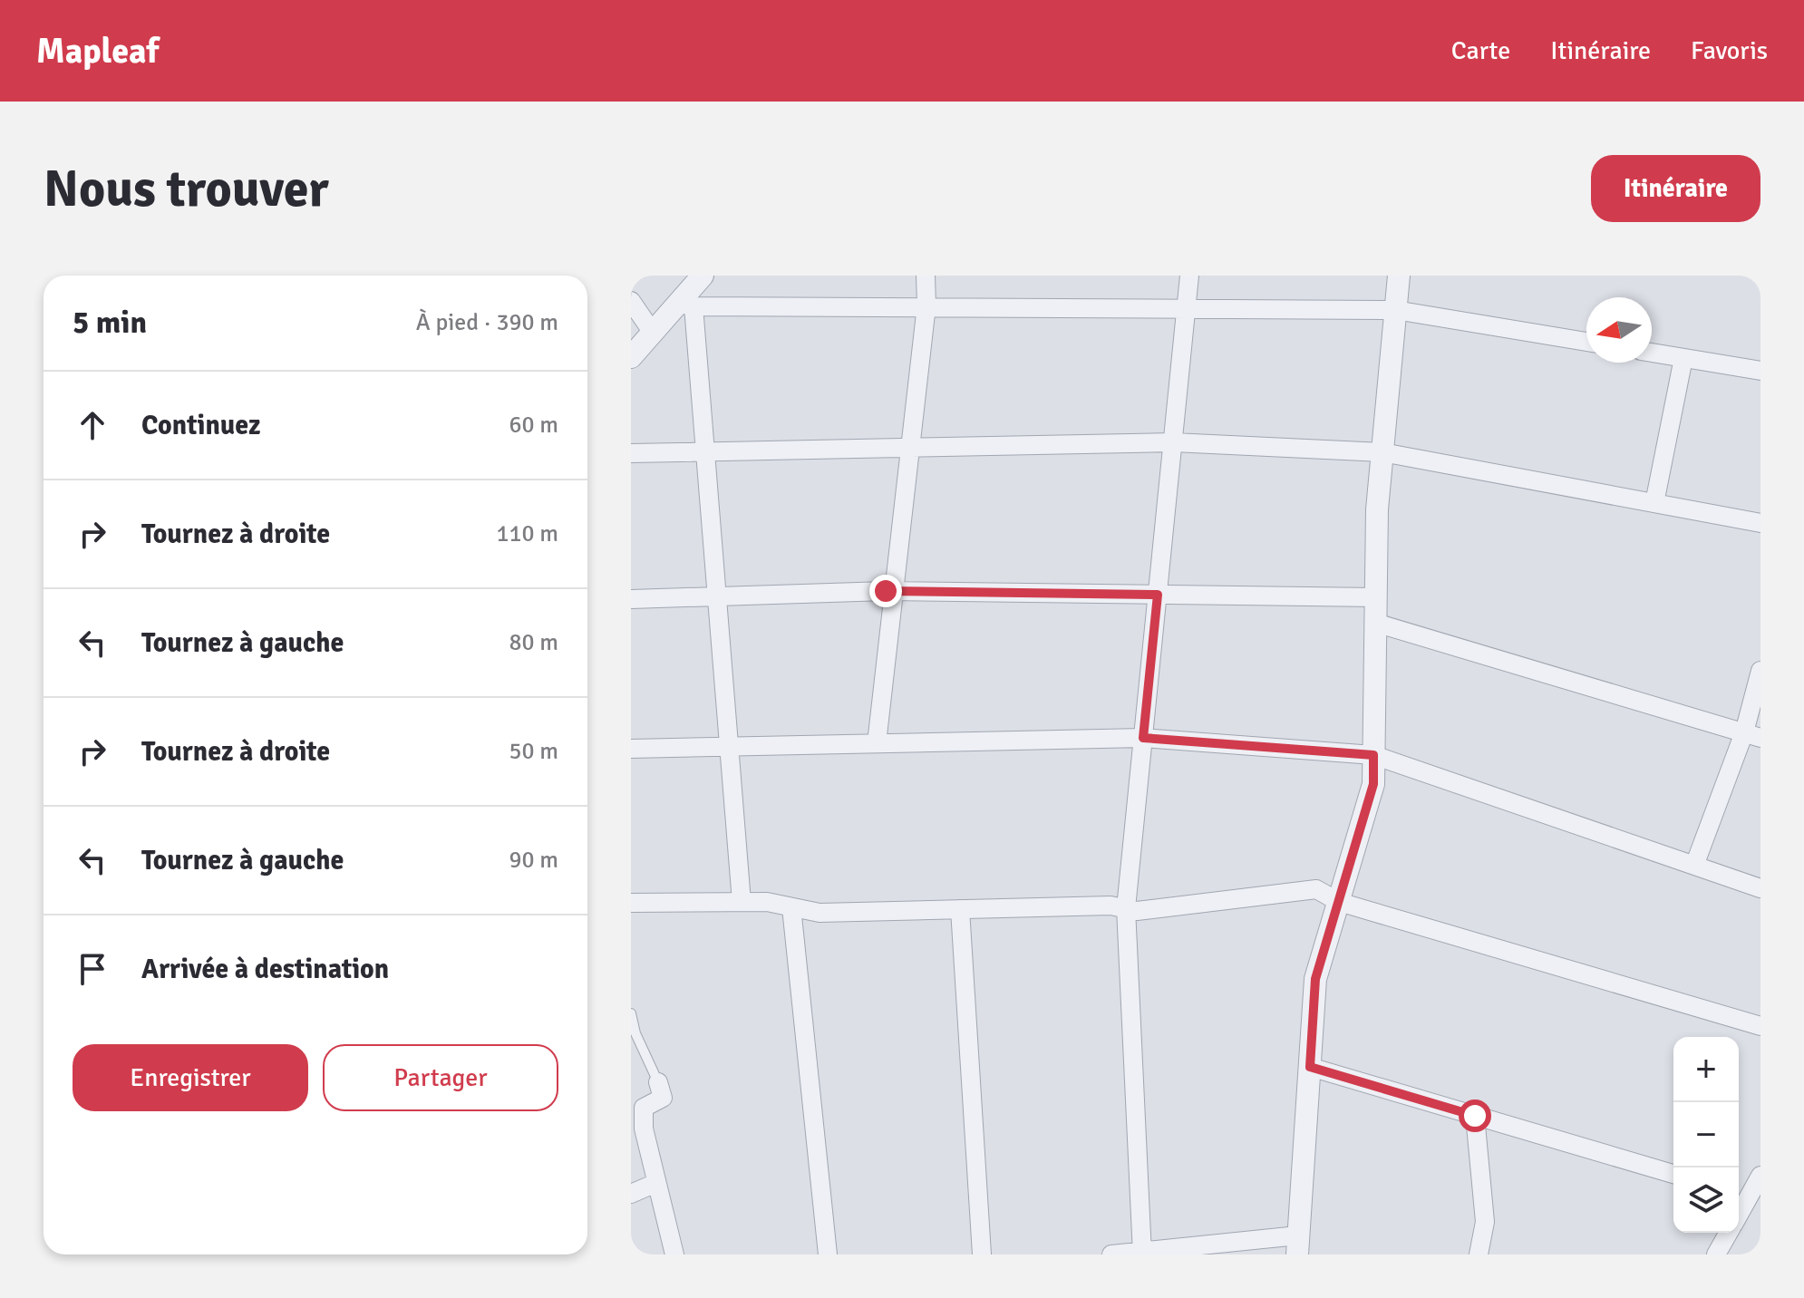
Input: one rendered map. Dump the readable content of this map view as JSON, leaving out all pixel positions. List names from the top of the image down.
{
  "north": "left",
  "page": {
    "header": "Mapleaf",
    "nav": ["Carte", "Itinéraire", "Favoris"],
    "buttons": [
      "Itinéraire",
      ["Enregistrer", "Partager"]
    ],
    "title": "Nous trouver",
    "heading": ["5 min", "À pied · 390 m"],
    "list": [
      ["Continuez", "60 m"],
      ["Tournez à droite", "110 m"],
      ["Tournez à gauche", "80 m"],
      ["Tournez à droite", "50 m"],
      ["Tournez à gauche", "90 m"],
      "Arrivée à destination"
    ],
    "map_buttons": ["+", "−"]
  }
}
